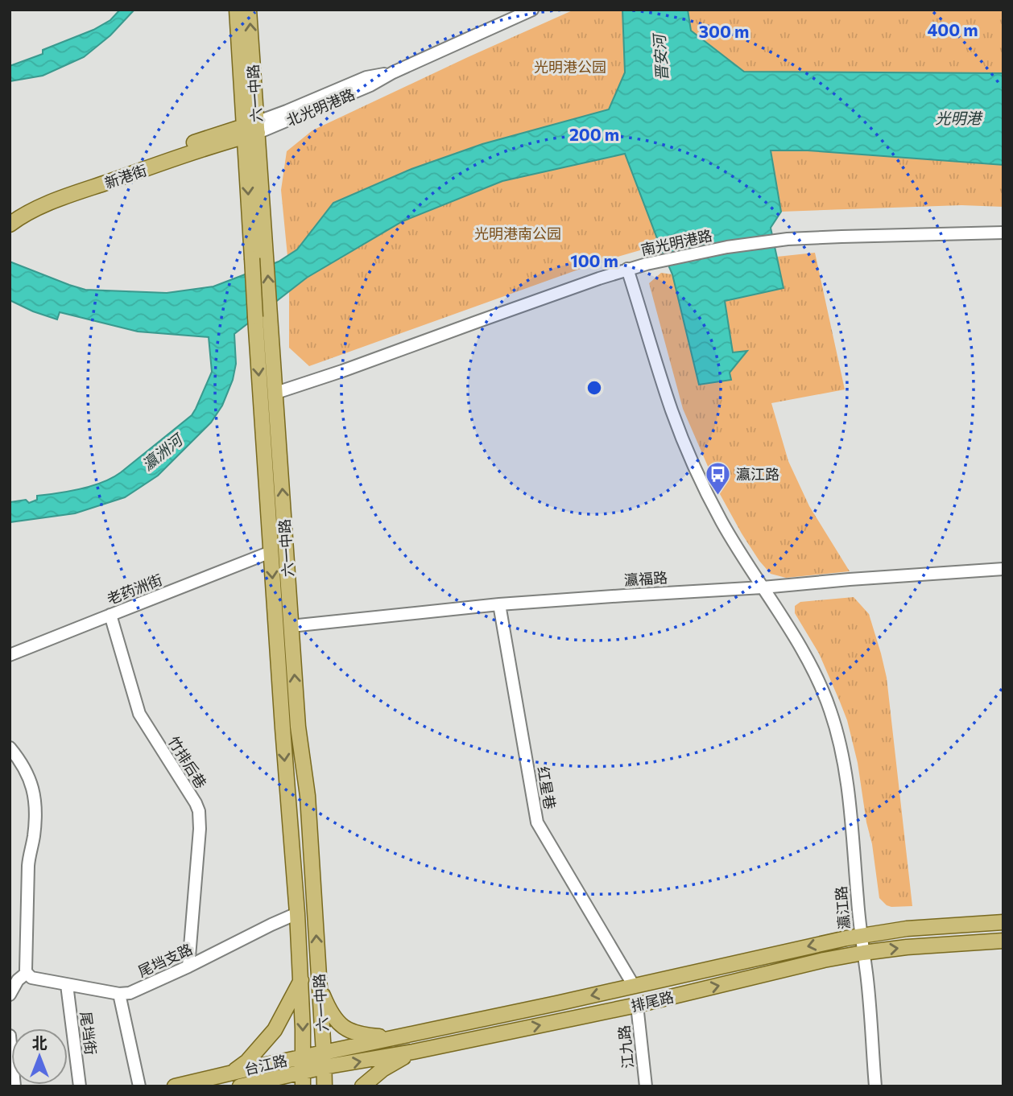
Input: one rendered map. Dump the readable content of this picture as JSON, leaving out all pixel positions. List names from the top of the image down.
{
  "streets": {
    "main road": [
      "六一中路",
      "新港街",
      "排尾路",
      "台江路"
    ],
    "street": [
      "北光明港路",
      "南光明港路",
      "瀛福路",
      "老药洲街",
      "竹排后巷",
      "红星巷",
      "瀛江路",
      "尾垱支路",
      "尾垱街",
      "江九路"
    ]
  },
  "crossings": [
    ["六一中路", "北光明港路"],
    ["六一中路", "新港街"],
    ["六一中路", "南光明港路"],
    ["六一中路", "瀛福路"],
    ["六一中路", "老药洲街"],
    ["六一中路", "尾垱支路"],
    ["六一中路", "排尾路"],
    ["六一中路", "台江路"],
    ["北光明港路", "新港街"],
    ["南光明港路", "瀛江路"],
    ["瀛福路", "红星巷"],
    ["瀛福路", "瀛江路"],
    ["老药洲街", "竹排后巷"],
    ["竹排后巷", "尾垱支路"],
    ["红星巷", "排尾路"],
    ["瀛江路", "排尾路"],
    ["尾垱支路", "尾垱街"],
    ["排尾路", "江九路"],
    ["排尾路", "台江路"]
  ],
  "water": ["晋安河", "光明港", "瀛洲河"],
  "parks": ["光明港公园", "光明港南公园"],
  "places": {
    "bus stop": ["瀛江路"]
  },
  "north": "top",
  "rings": [
    "400 m",
    "300 m",
    "200 m",
    "100 m"
  ]
}
